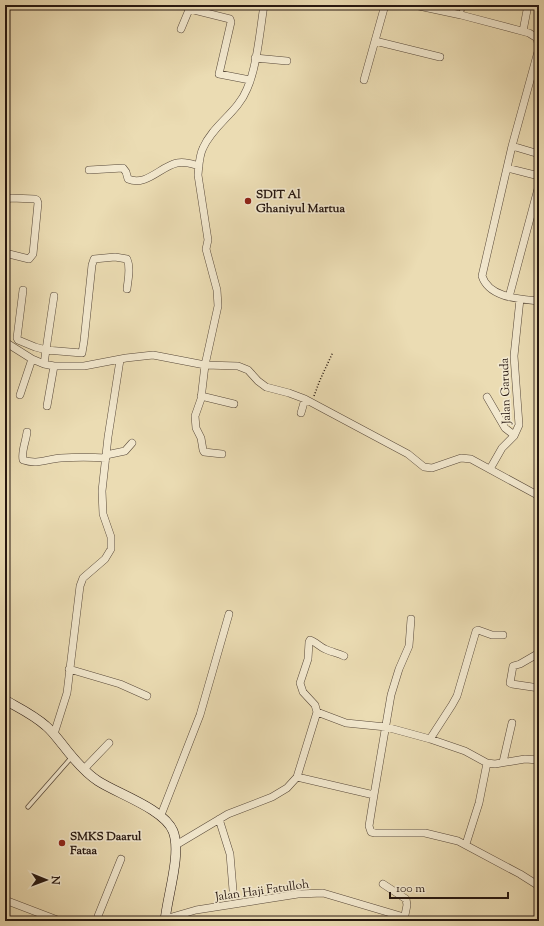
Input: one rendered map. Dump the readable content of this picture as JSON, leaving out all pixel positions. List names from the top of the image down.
{
  "streets": {
    "street": ["Jalan Garuda", "Jalan Haji Fatulloh"]
  },
  "places": ["SDIT Al Ghaniyul Martua", "SMKS Daarul Fataa"],
  "scale_bar": "100 m",
  "north": "right"
}
